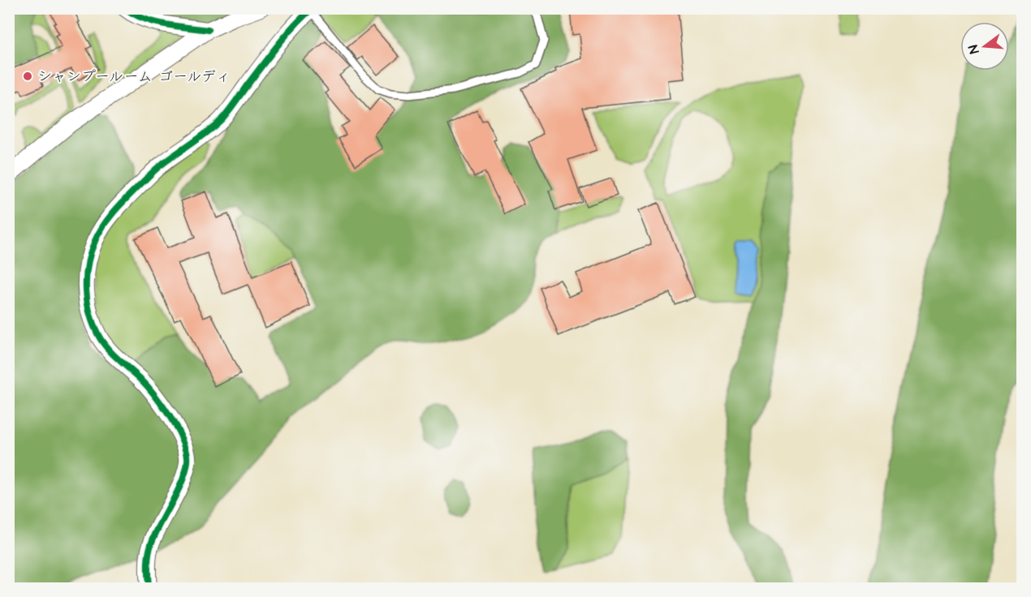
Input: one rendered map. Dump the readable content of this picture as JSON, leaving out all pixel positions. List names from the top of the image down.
{
  "places": ["シャンプールーム ゴールディ"],
  "north": "left"
}
